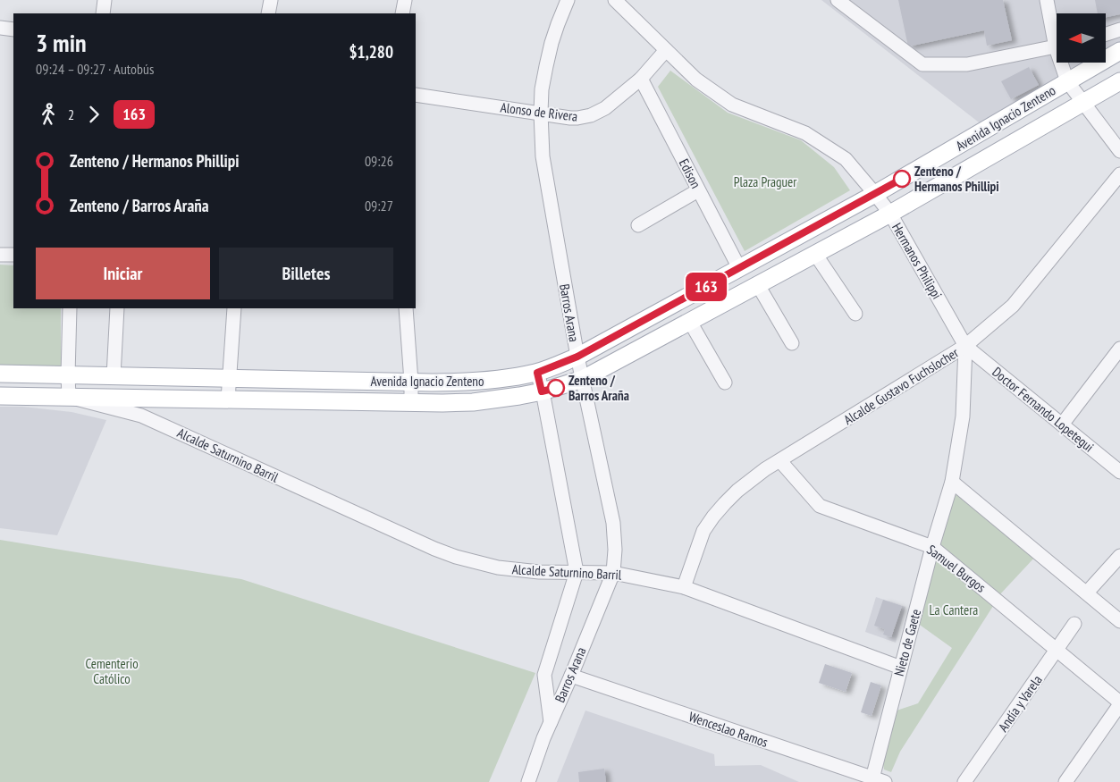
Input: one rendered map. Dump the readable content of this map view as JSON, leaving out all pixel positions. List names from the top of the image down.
{
  "streets": {
    "main road": ["Avenida Ignacio Zenteno"],
    "street": [
      "Alonso de Rivera",
      "Edison",
      "Hermanos Philippi",
      "Barros Arana",
      "Alcalde Gustavo Fuchslocher",
      "Doctor Fernando Lopetegui",
      "Alcalde Saturnino Barril",
      "Samuel Burgos",
      "Nieto de Gaete",
      "Andía y Varela",
      "Wenceslao Ramos"
    ]
  },
  "crossings": [
    ["Alonso de Rivera", "Edison"],
    ["Alonso de Rivera", "Hermanos Philippi"],
    ["Alonso de Rivera", "Barros Arana"],
    ["Avenida Ignacio Zenteno", "Edison"],
    ["Avenida Ignacio Zenteno", "Hermanos Philippi"],
    ["Avenida Ignacio Zenteno", "Barros Arana"],
    ["Avenida Ignacio Zenteno", "Alcalde Saturnino Barril"],
    ["Hermanos Philippi", "Alcalde Gustavo Fuchslocher"],
    ["Hermanos Philippi", "Doctor Fernando Lopetegui"],
    ["Barros Arana", "Alcalde Saturnino Barril"],
    ["Barros Arana", "Wenceslao Ramos"],
    ["Alcalde Gustavo Fuchslocher", "Doctor Fernando Lopetegui"],
    ["Alcalde Gustavo Fuchslocher", "Alcalde Saturnino Barril"],
    ["Alcalde Gustavo Fuchslocher", "Samuel Burgos"],
    ["Alcalde Saturnino Barril", "Nieto de Gaete"],
    ["Samuel Burgos", "Nieto de Gaete"],
    ["Samuel Burgos", "Andía y Varela"],
    ["Nieto de Gaete", "Wenceslao Ramos"]
  ],
  "parks": ["Plaza Praguer", "La Cantera", "Cementerio Católico"],
  "places": ["Zenteno / Hermanos Phillipi", "Zenteno / Barros Araña"],
  "lines": ["bus line 163"],
  "north": "left",
  "page": {
    "on_map": "163",
    "heading": ["3 min", "09:24 – 09:27 · Autobús", "$1,280"],
    "legs": ["2", "163"],
    "list": [
      {
        "name": "Zenteno / Hermanos Phillipi",
        "value": "09:26"
      },
      {
        "name": "Zenteno / Barros Araña",
        "value": "09:27"
      }
    ],
    "buttons": ["Iniciar", "Billetes"]
  }
}
